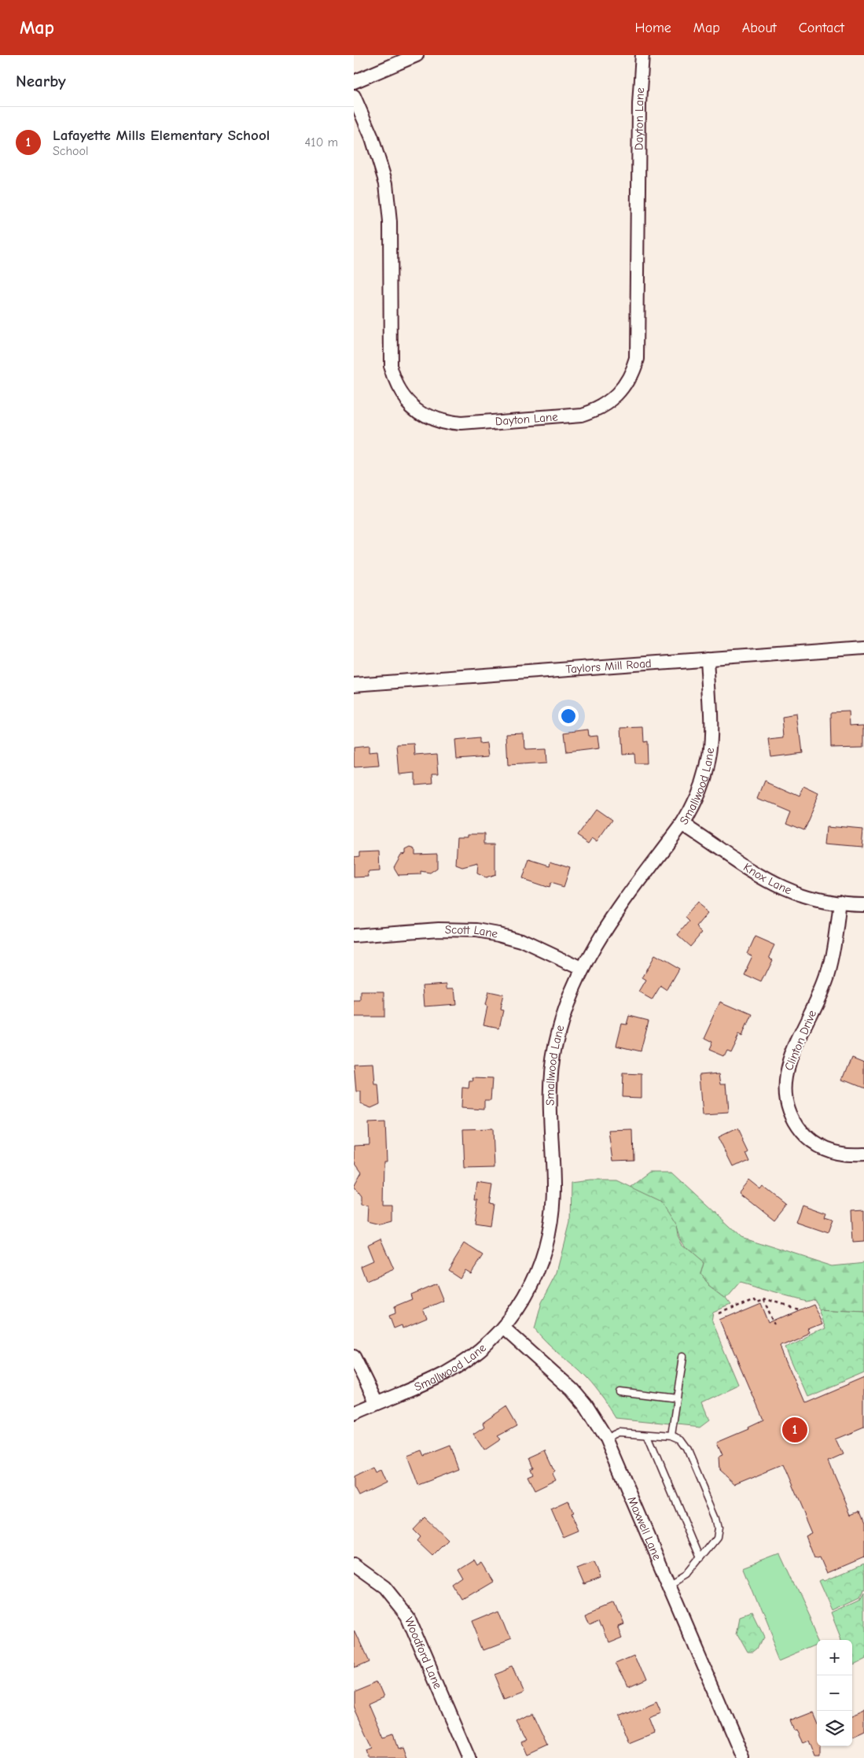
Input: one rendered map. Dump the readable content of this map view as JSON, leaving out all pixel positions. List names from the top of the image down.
{
  "streets": {
    "street": [
      "Dayton Lane",
      "Taylors Mill Road",
      "Smallwood Lane",
      "Knox Lane",
      "Scott Lane",
      "Clinton Drive",
      "Maxwell Lane",
      "Woodford Lane"
    ]
  },
  "crossings": [
    ["Taylors Mill Road", "Smallwood Lane"],
    ["Smallwood Lane", "Knox Lane"],
    ["Smallwood Lane", "Scott Lane"],
    ["Smallwood Lane", "Maxwell Lane"],
    ["Knox Lane", "Clinton Drive"]
  ],
  "page": {
    "header": "Map",
    "nav": [
      "Home",
      "Map",
      "About",
      "Contact"
    ],
    "heading": "Nearby",
    "list": [
      {
        "mark": "1",
        "name": "Lafayette Mills Elementary School",
        "note": "School",
        "value": "410 m"
      }
    ],
    "pins": "1",
    "map_buttons": ["+", "−"]
  }
}
